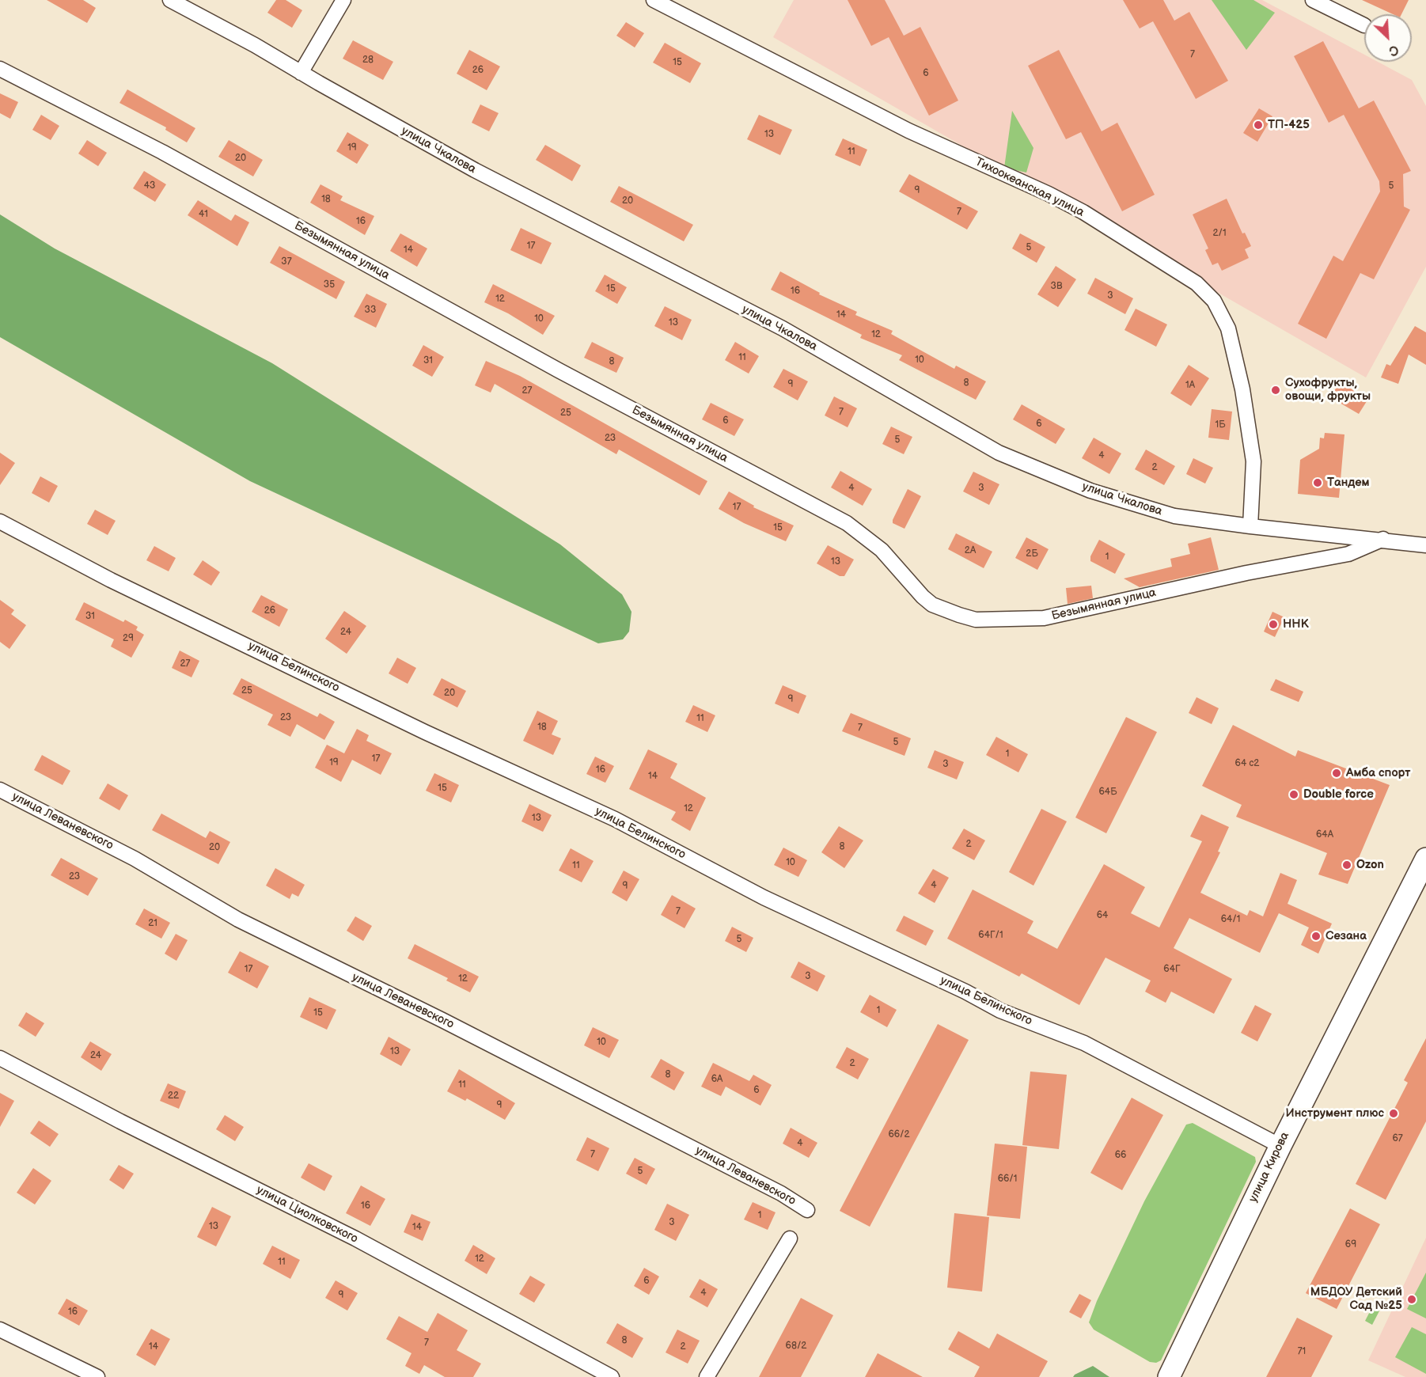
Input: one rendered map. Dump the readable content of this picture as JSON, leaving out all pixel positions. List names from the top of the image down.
{
  "streets": {
    "main road": ["улица Кирова"],
    "street": [
      "улица Чкалова",
      "Тихоокеанская улица",
      "Безымянная улица",
      "улица Белинского",
      "улица Леваневского",
      "улица Циолковского"
    ]
  },
  "crossings": [
    ["улица Чкалова", "Тихоокеанская улица"],
    ["улица Чкалова", "Безымянная улица"],
    ["улица Белинского", "улица Кирова"]
  ],
  "places": [
    "ТП-425",
    "Сухофрукты, овощи, фрукты",
    "Тандем",
    "ННК",
    "Амба спорт",
    "Double force",
    "Ozon",
    "Сезана",
    "Инструмент плюс",
    "МБДОУ Детский Сад №25"
  ],
  "house_numbers": [
    "7",
    "28",
    "15",
    "26",
    "6",
    "13",
    "19",
    "11",
    "20",
    "43",
    "5",
    "9",
    "18",
    "20",
    "7",
    "41",
    "16",
    "2/1",
    "17",
    "5",
    "14",
    "37",
    "35",
    "3В",
    "15",
    "16",
    "3",
    "12",
    "33",
    "14",
    "10",
    "13",
    "12",
    "11",
    "10",
    "31",
    "8",
    "8",
    "9",
    "1А",
    "27",
    "7",
    "25",
    "6",
    "6",
    "1Б",
    "23",
    "5",
    "4",
    "2",
    "4",
    "3",
    "17",
    "15",
    "2А",
    "2Б",
    "1",
    "13",
    "26",
    "31",
    "24",
    "29",
    "27",
    "25",
    "20",
    "9",
    "23",
    "11",
    "18",
    "7",
    "5",
    "1",
    "17",
    "19",
    "64 с2",
    "3",
    "16",
    "14",
    "15",
    "64Б",
    "12",
    "13",
    "64А",
    "2",
    "8",
    "20",
    "10",
    "11",
    "23",
    "4",
    "9",
    "7",
    "64",
    "64/1",
    "21",
    "64Г/1",
    "5",
    "17",
    "64Г",
    "3",
    "12",
    "1",
    "15",
    "10",
    "13",
    "24",
    "2",
    "8",
    "6А",
    "11",
    "6",
    "22",
    "9",
    "66/2",
    "67",
    "4",
    "7",
    "66",
    "5",
    "66/1",
    "16",
    "1",
    "3",
    "13",
    "14",
    "69",
    "12",
    "11",
    "6",
    "4",
    "9",
    "16",
    "8",
    "7",
    "68/2",
    "14",
    "2",
    "71"
  ],
  "north": "bottom right"
}
